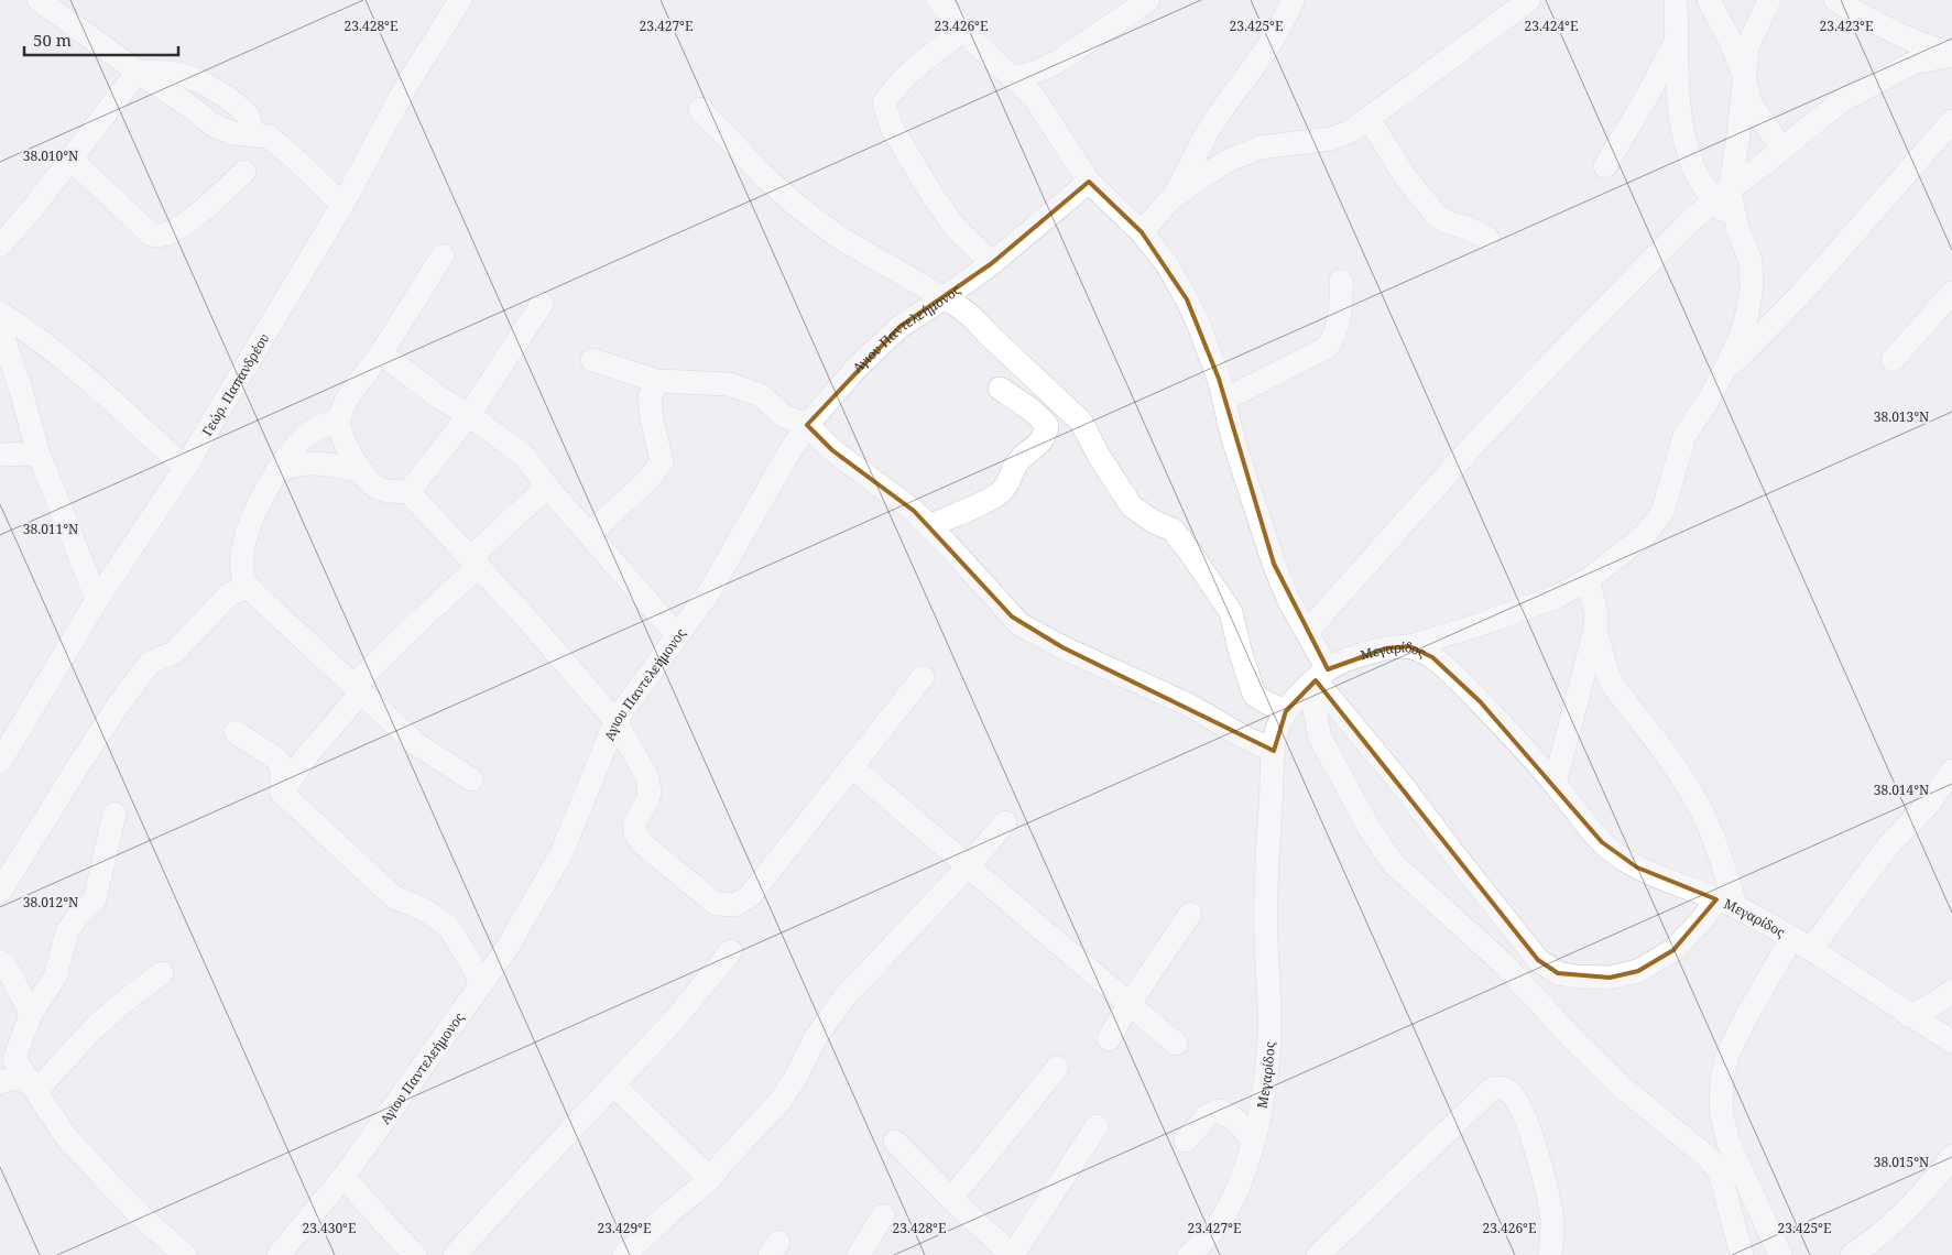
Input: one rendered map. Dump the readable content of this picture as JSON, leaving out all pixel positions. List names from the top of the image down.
{
  "streets": {
    "street": ["Αγιου Παντελεήμονος", "Γεώρ. Παπανδρέου", "Μεγαρίδος"]
  },
  "scale_bar": "50 m",
  "coordinates": [
    "23.428°E",
    "23.427°E",
    "23.426°E",
    "23.425°E",
    "23.424°E",
    "23.423°E",
    "38.010°N",
    "38.013°N",
    "38.011°N",
    "38.014°N",
    "38.012°N",
    "38.015°N",
    "23.430°E",
    "23.429°E"
  ]
}
